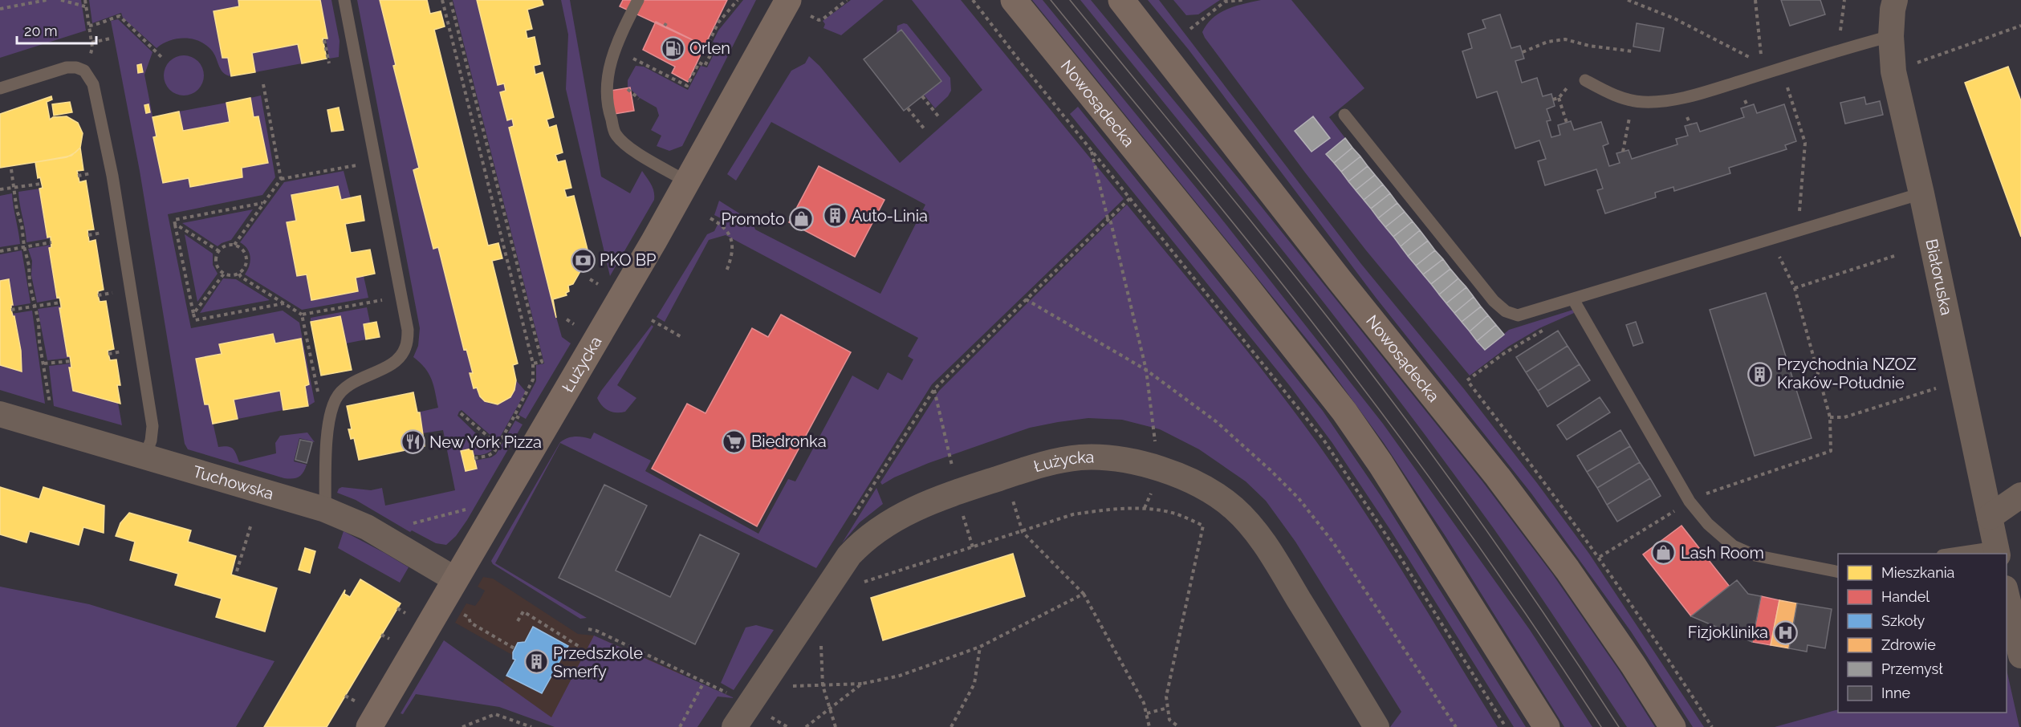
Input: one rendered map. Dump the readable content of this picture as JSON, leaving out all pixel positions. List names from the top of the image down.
{
  "streets": {
    "main road": ["Nowosądecka", "Łużycka"],
    "street": ["Białoruska", "Tuchowska"]
  },
  "crossings": [
    ["Łużycka", "Tuchowska"]
  ],
  "places": {
    "fuel station": ["Orlen"],
    "building": ["Auto-Linia", "Przychodnia NZOZ Kraków-Południe", "Przedszkole Smerfy"],
    "shop": ["Promoto", "Lash Room"],
    "bank": ["PKO BP"],
    "supermarket": ["Biedronka"],
    "restaurant": ["New York Pizza"],
    "hospital": ["Fizjoklinika"]
  },
  "legend": [
    "Mieszkania",
    "Handel",
    "Szkoły",
    "Zdrowie",
    "Przemysł",
    "Inne"
  ],
  "scale_bar": "20 m"
}
